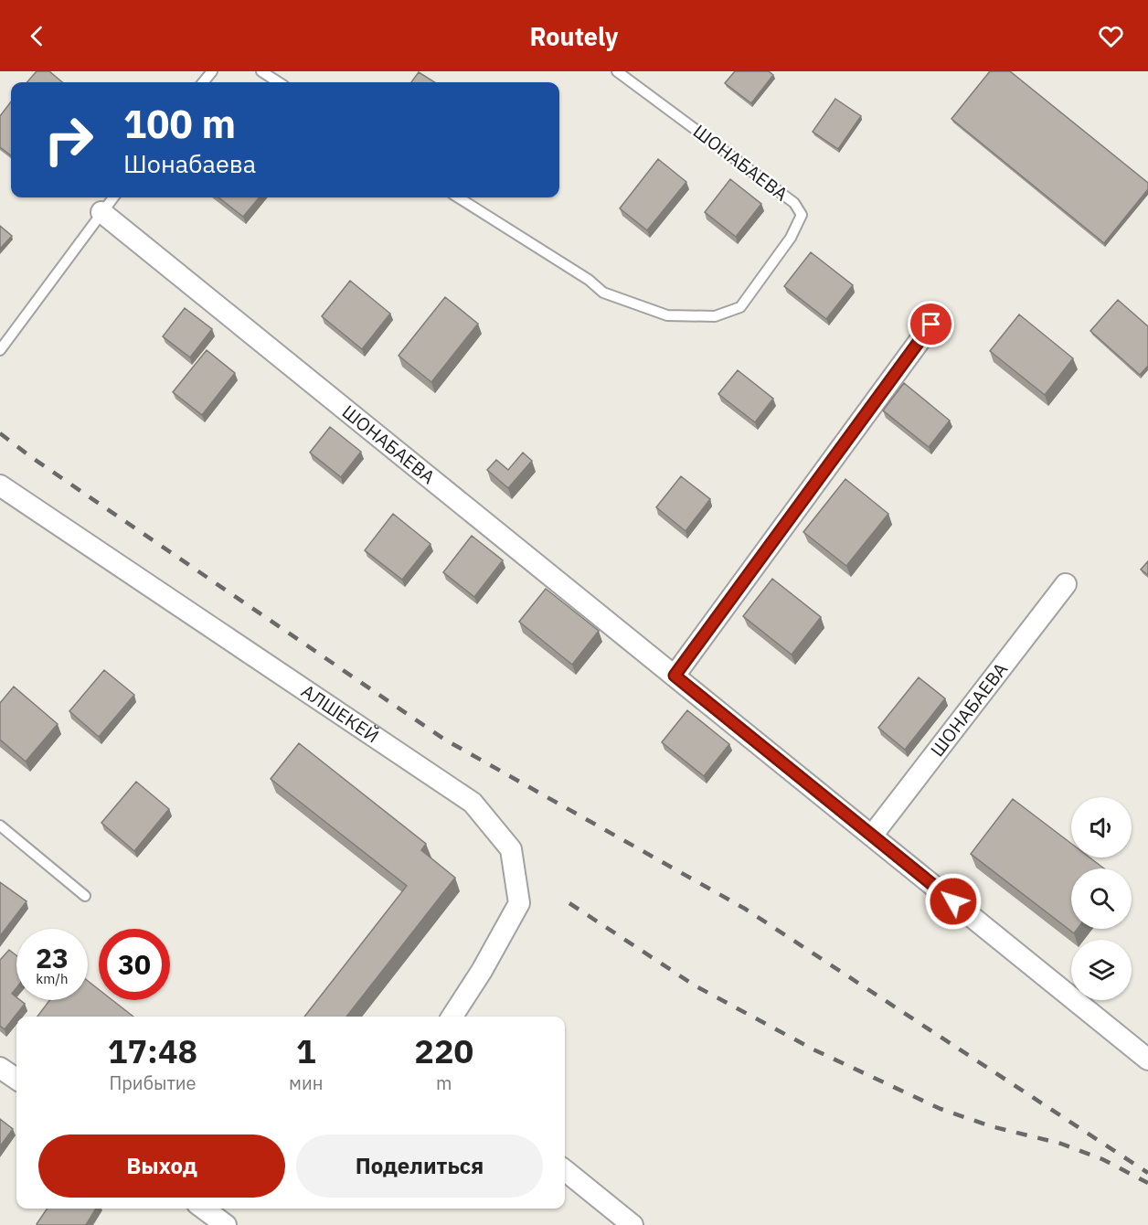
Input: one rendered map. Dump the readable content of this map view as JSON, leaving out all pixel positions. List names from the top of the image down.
{
  "streets": {
    "street": ["ШОНАБАЕВА", "АЛШЕКЕЙ"]
  },
  "page": {
    "header": "Routely",
    "turn": ["100 m", "Шонабаева"],
    "speed": "23 km/h",
    "limit": "30",
    "eta": [
      "17:48",
      "Прибытие",
      "1",
      "мин",
      "220",
      "m"
    ],
    "buttons": ["Выход", "Поделиться"]
  }
}
